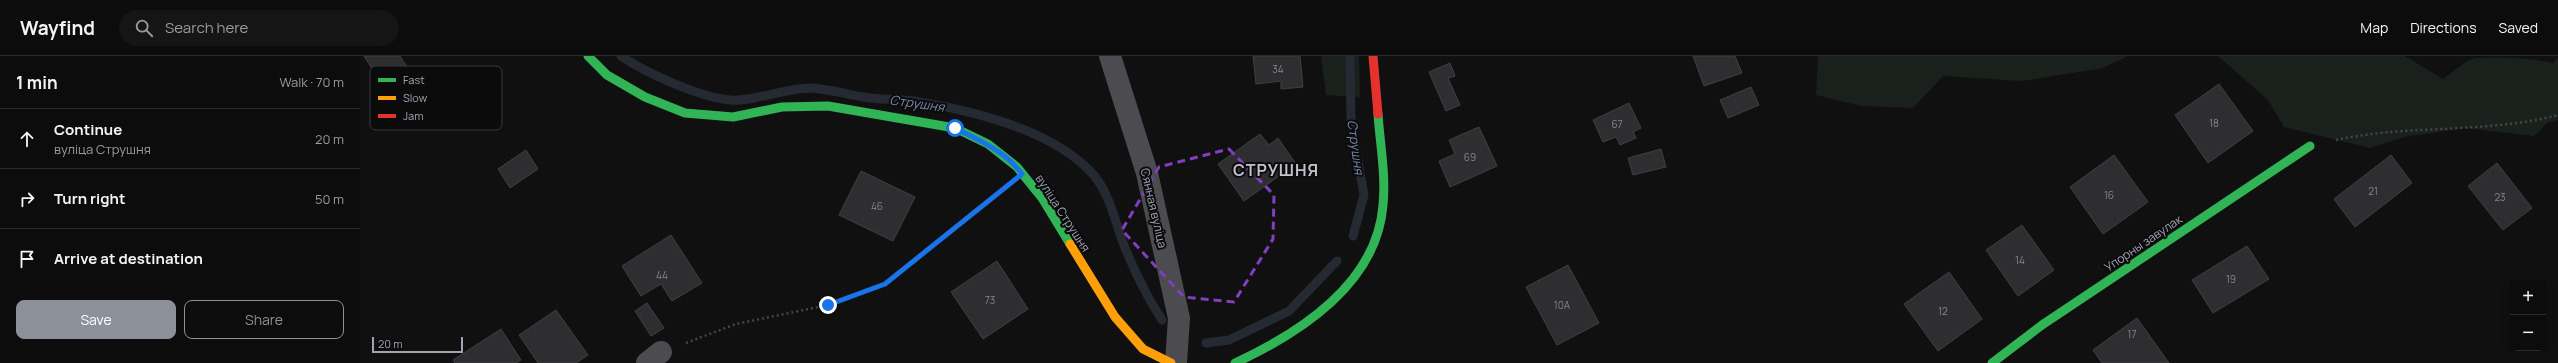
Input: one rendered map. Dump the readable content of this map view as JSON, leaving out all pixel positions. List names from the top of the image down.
{
  "streets": {
    "street": ["Сянная вуліца", "вуліца Струшня", "Упорны завулак"]
  },
  "districts": ["СТРУШНЯ"],
  "water": ["Струшня"],
  "house_numbers": [
    "34",
    "18",
    "67",
    "69",
    "21",
    "16",
    "23",
    "46",
    "14",
    "44",
    "19",
    "73",
    "10А",
    "12",
    "17"
  ],
  "legend": ["Fast", "Slow", "Jam"],
  "scale_bar": "20 m",
  "page": {
    "header": "Wayfind",
    "search": "Search here",
    "nav": ["Map", "Directions", "Saved"],
    "heading": ["1 min", "Walk · 70 m"],
    "list": [
      ["Continue", "вуліца Струшня", "20 m"],
      ["Turn right", "50 m"],
      "Arrive at destination"
    ],
    "map_buttons": ["+", "−"],
    "buttons": ["Save", "Share"],
    "scale": "20 m"
  }
}
